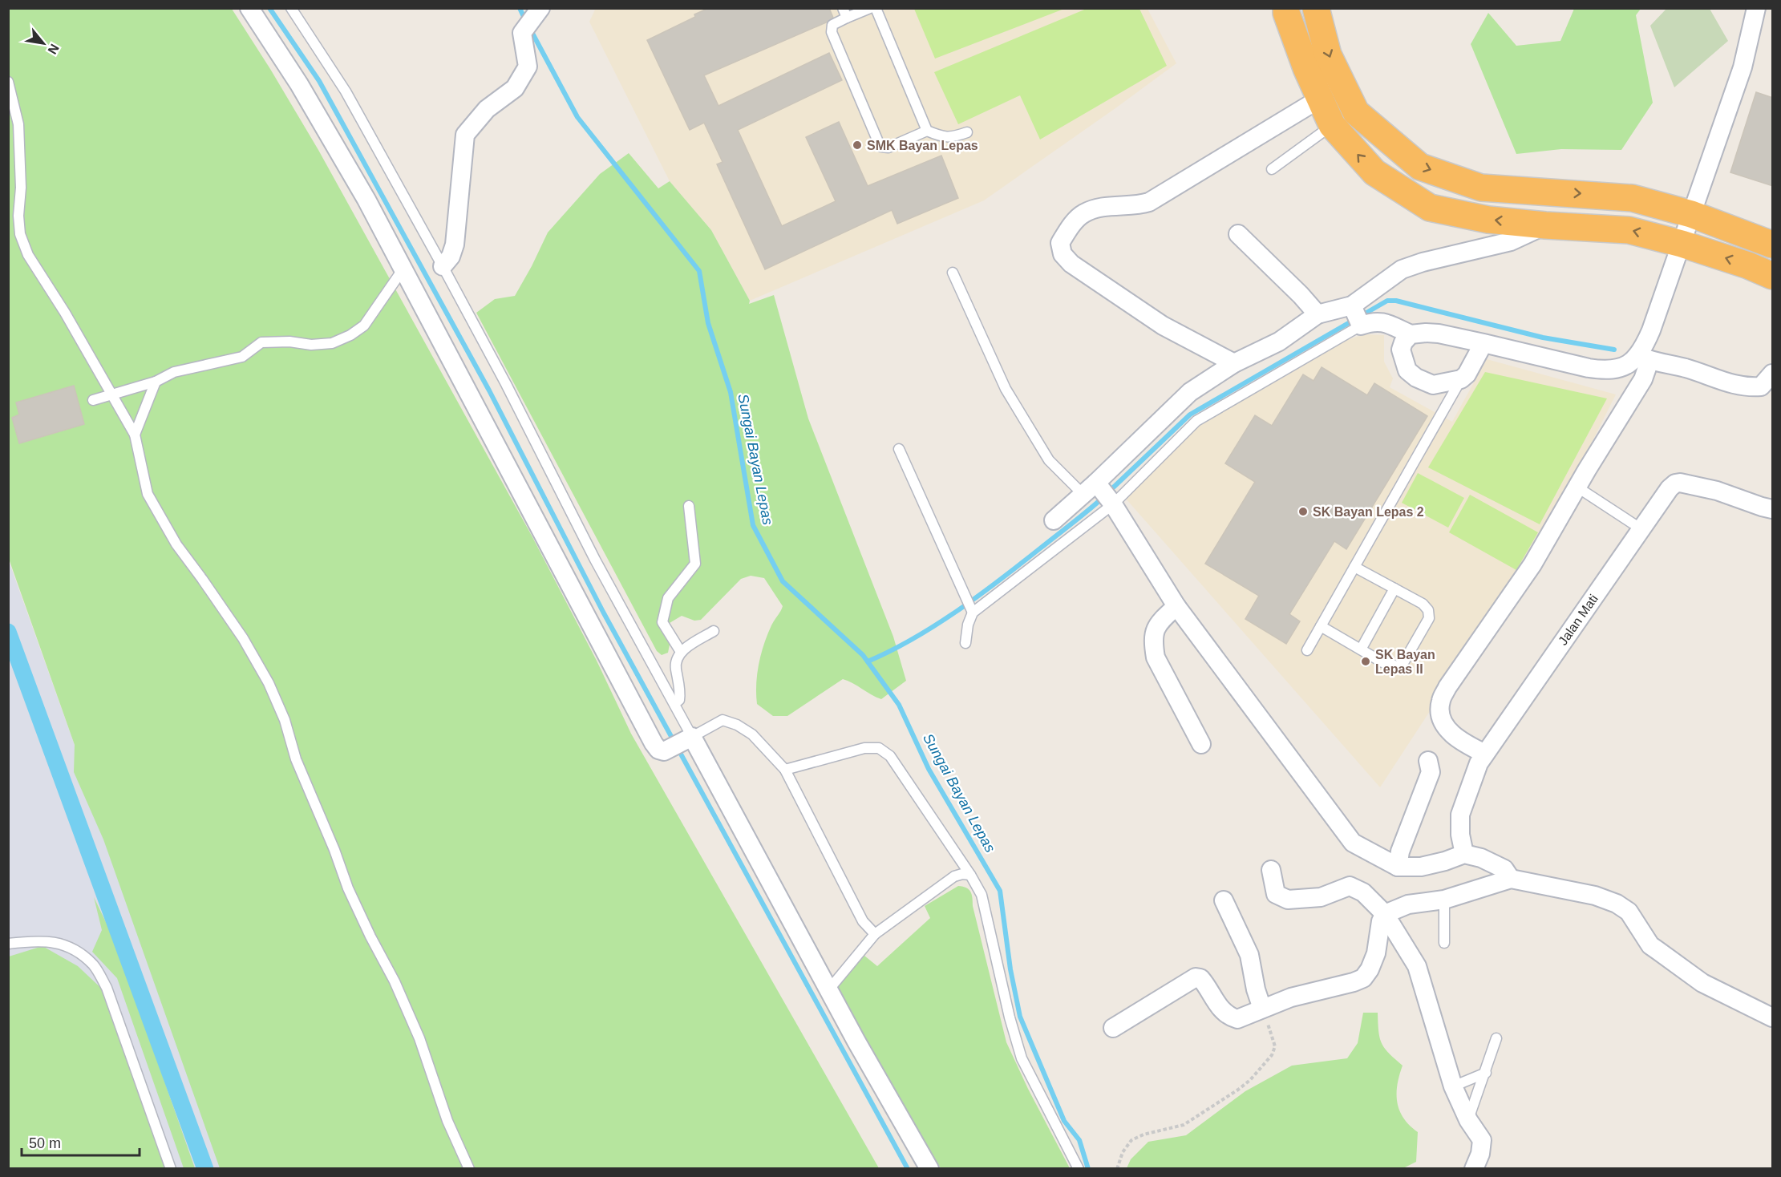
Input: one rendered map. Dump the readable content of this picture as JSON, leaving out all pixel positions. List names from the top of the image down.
{
  "streets": {
    "street": ["Jalan Mati"]
  },
  "water": ["Sungai Bayan Lepas"],
  "places": ["SMK Bayan Lepas", "SK Bayan Lepas 2", "SK Bayan Lepas II"],
  "scale_bar": "50 m",
  "north": "bottom right"
}
